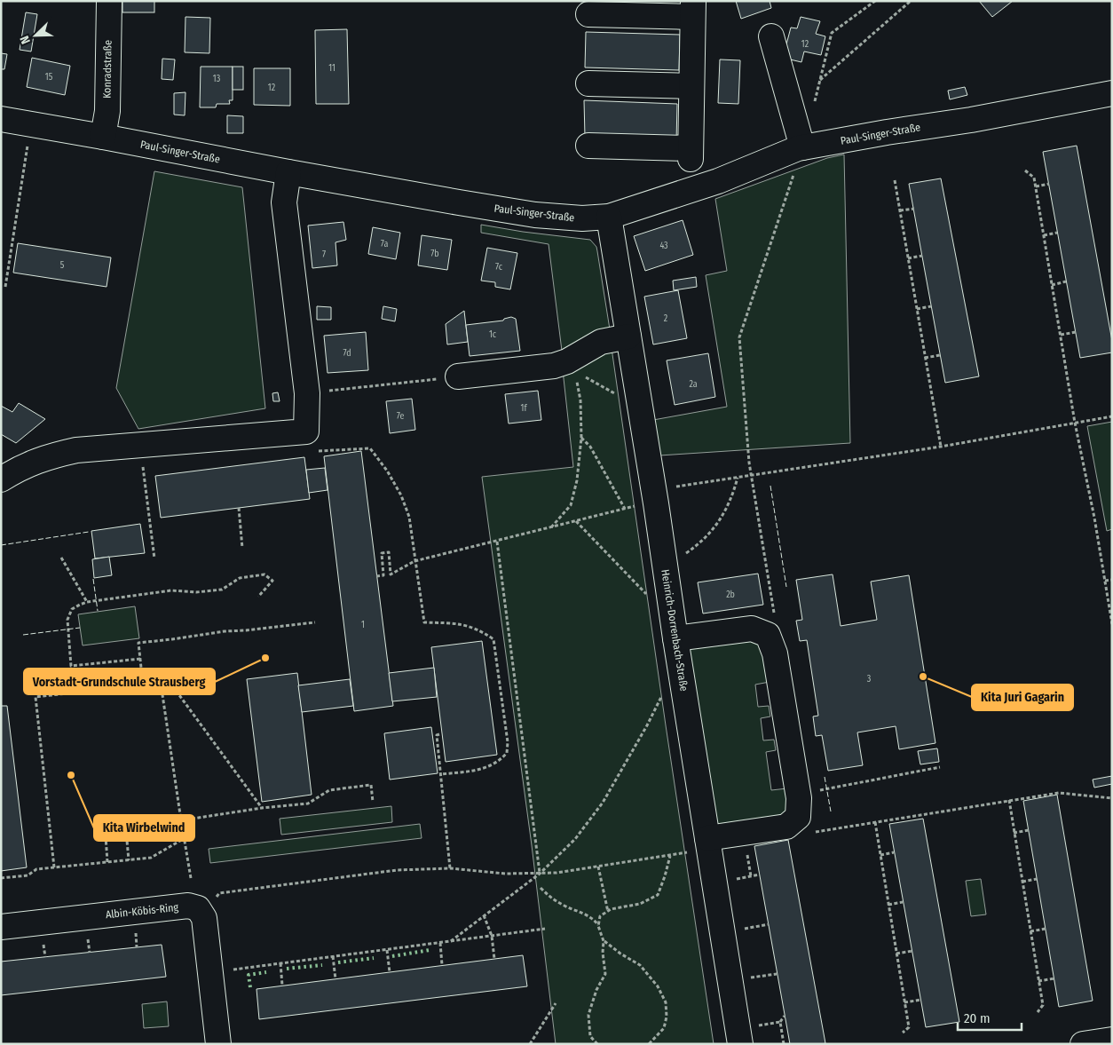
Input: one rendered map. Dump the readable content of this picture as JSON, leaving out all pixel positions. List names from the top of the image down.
{
  "streets": {
    "street": [
      "Konradstraße",
      "Paul-Singer-Straße",
      "Heinrich-Dorrenbach-Straße",
      "Albin-Köbis-Ring"
    ]
  },
  "crossings": [
    ["Konradstraße", "Paul-Singer-Straße"],
    ["Paul-Singer-Straße", "Heinrich-Dorrenbach-Straße"]
  ],
  "places": ["Vorstadt-Grundschule Strausberg", "Kita Juri Gagarin", "Kita Wirbelwind"],
  "house_numbers": [
    "12",
    "11",
    "15",
    "13",
    "12",
    "7a",
    "43",
    "7b",
    "7",
    "5",
    "7c",
    "2",
    "1c",
    "7d",
    "2a",
    "1f",
    "7e",
    "2b",
    "1",
    "3"
  ],
  "scale_bar": "20 m",
  "north": "bottom left"
}
